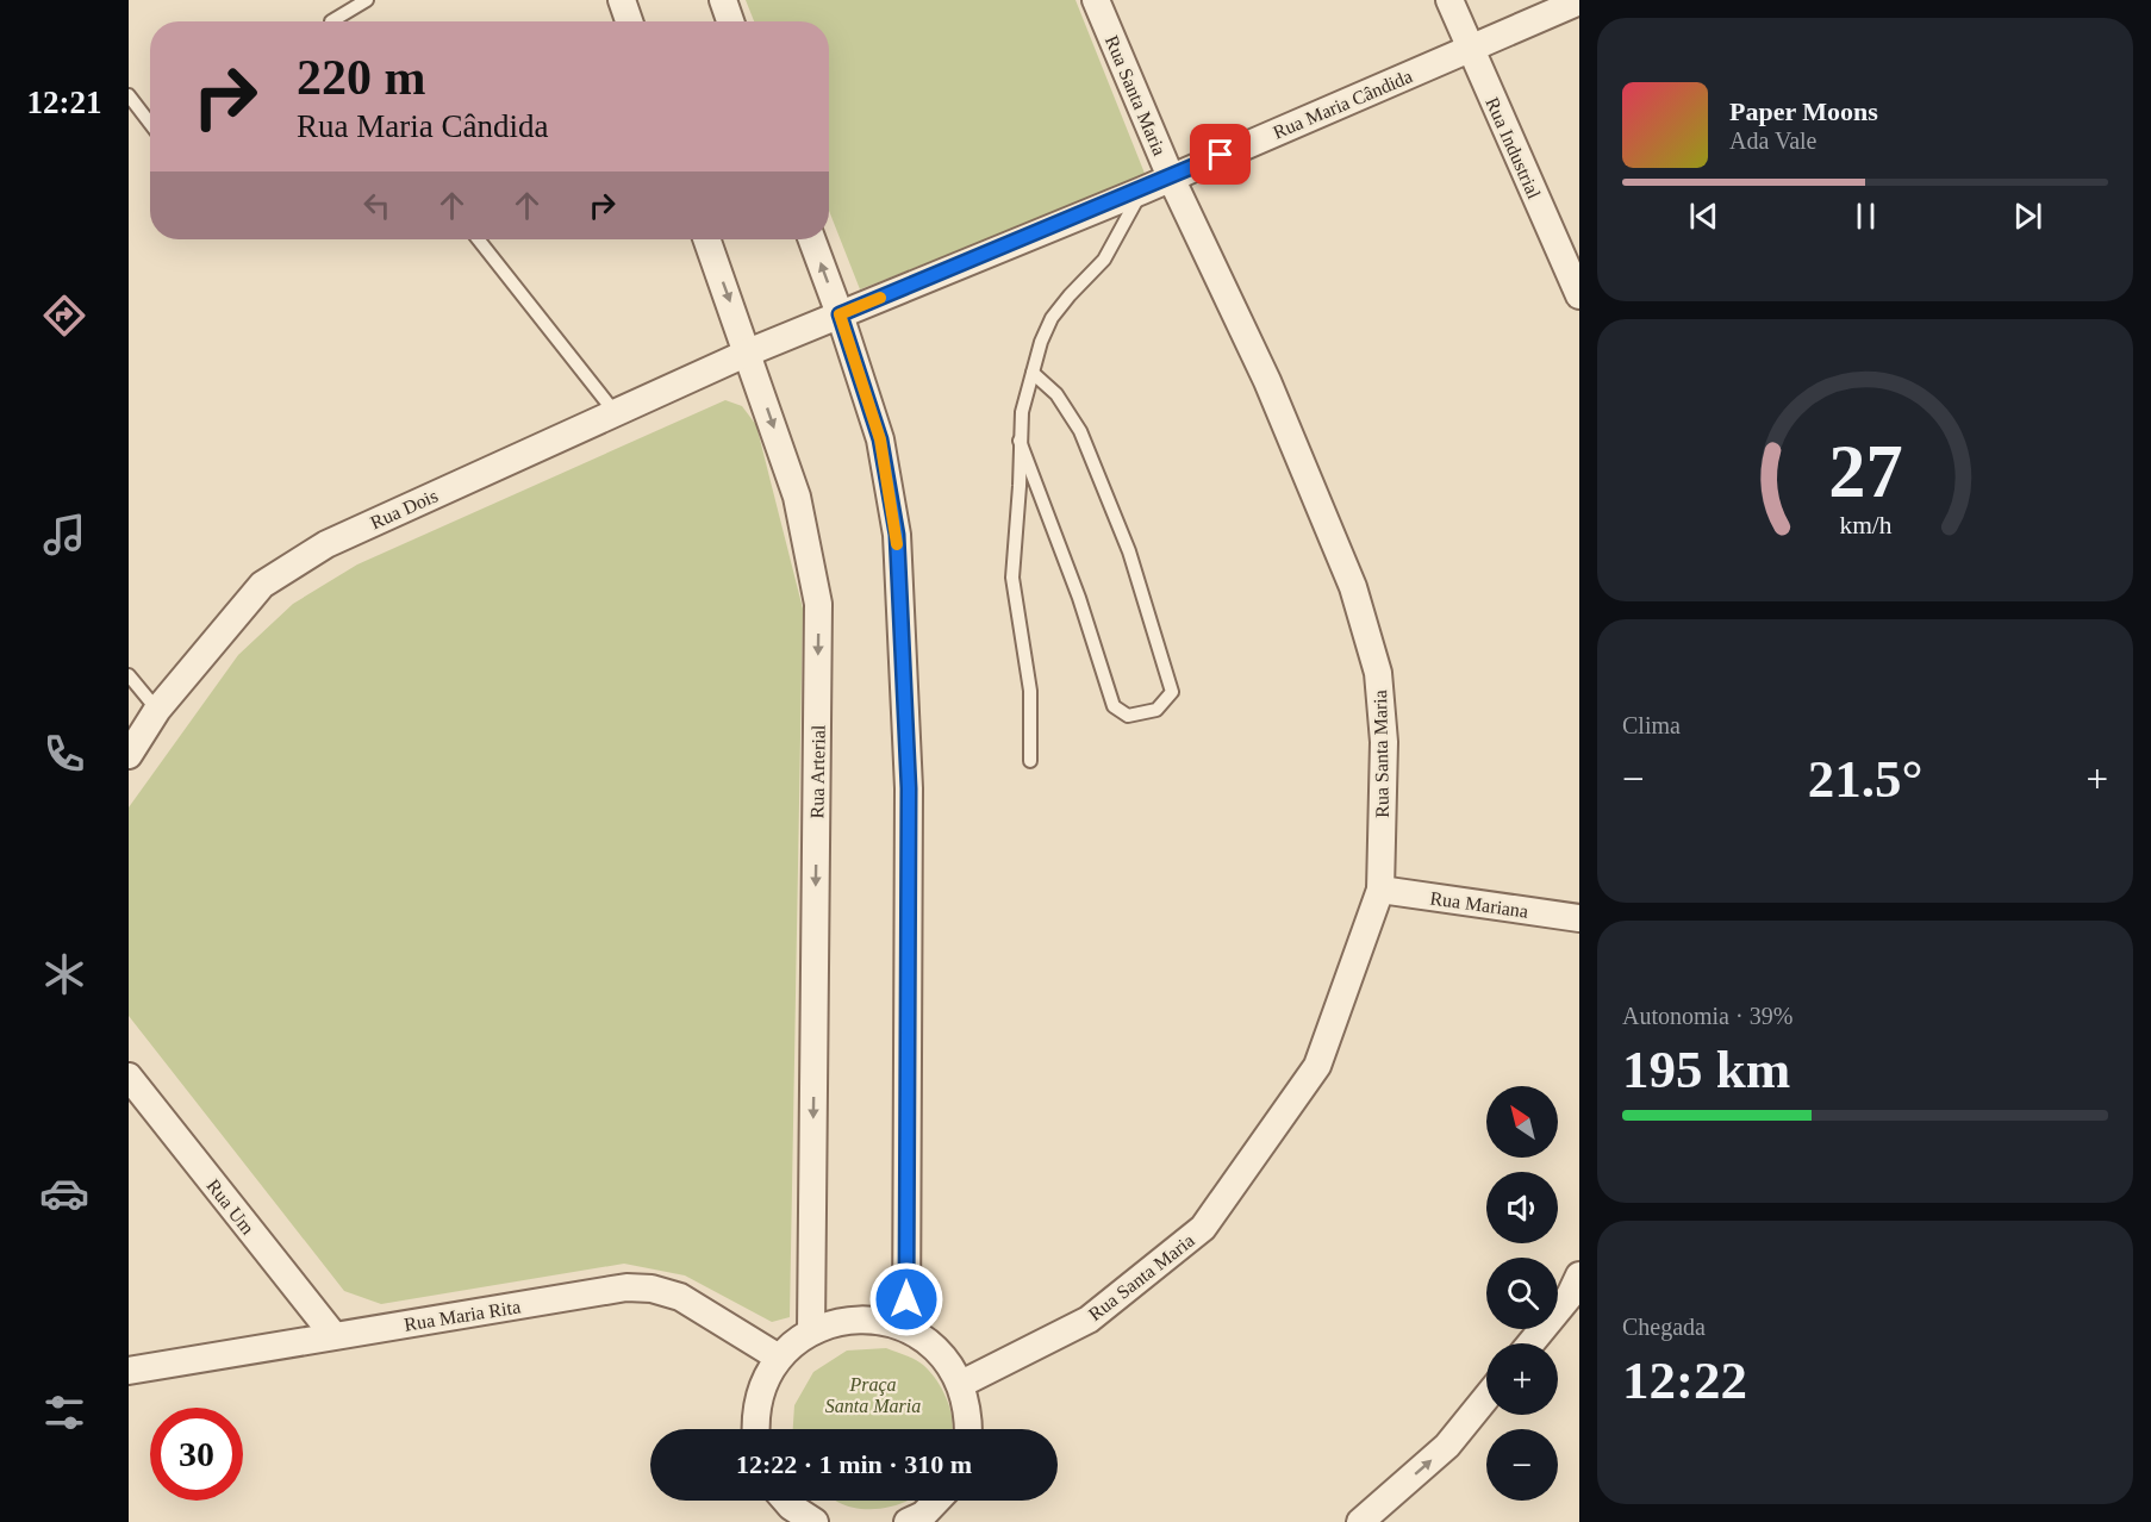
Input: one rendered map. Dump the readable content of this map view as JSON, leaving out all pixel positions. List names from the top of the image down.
{
  "streets": {
    "street": [
      "Rua Santa Maria",
      "Rua Maria Cândida",
      "Rua Industrial",
      "Rua Dois",
      "Rua Arterial",
      "Rua Mariana",
      "Rua Um",
      "Rua Maria Rita"
    ]
  },
  "crossings": [
    ["Rua Santa Maria", "Rua Maria Cândida"],
    ["Rua Santa Maria", "Rua Mariana"],
    ["Rua Maria Cândida", "Rua Industrial"],
    ["Rua Maria Cândida", "Rua Dois"],
    ["Rua Maria Cândida", "Rua Arterial"],
    ["Rua Dois", "Rua Arterial"],
    ["Rua Um", "Rua Maria Rita"]
  ],
  "parks": ["Praça Santa Maria"],
  "north": "top left",
  "page": {
    "tabs": "12:21",
    "turn": ["220 m", "Rua Maria Cândida"],
    "song": ["Paper Moons", "Ada Vale"],
    "tile": [
      "Clima",
      ["Autonomia · 39%", "195 km"],
      ["Chegada", "12:22"]
    ],
    "heat": ["−", "21.5°", "+"],
    "map_buttons": ["+", "−"],
    "limit": "30",
    "trip": "12:22 · 1 min · 310 m",
    "gauge": ["27", "km/h"]
  }
}
